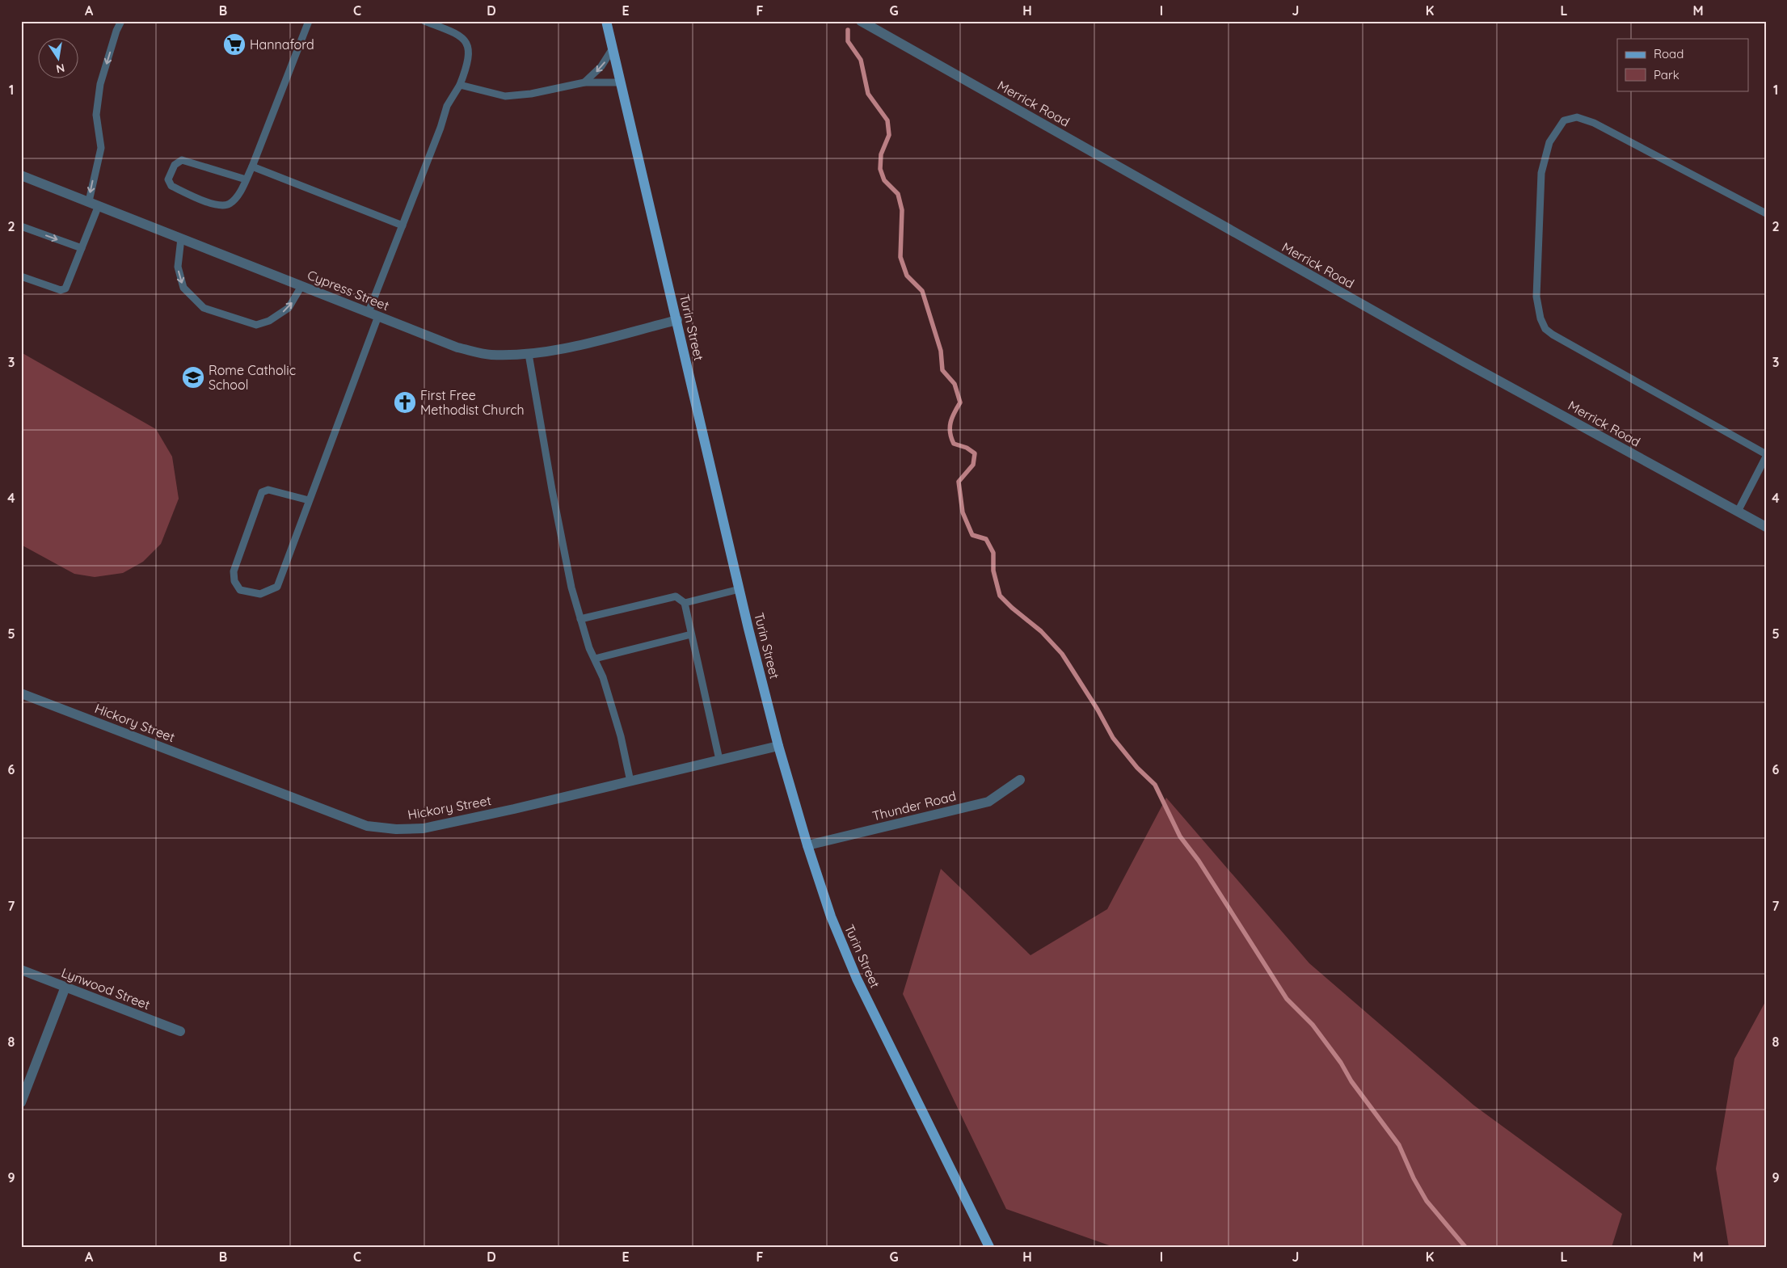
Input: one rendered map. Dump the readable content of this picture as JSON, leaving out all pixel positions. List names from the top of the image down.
{
  "streets": {
    "main road": ["Turin Street"],
    "street": [
      "Merrick Road",
      "Cypress Street",
      "Hickory Street",
      "Thunder Road",
      "Lynwood Street"
    ]
  },
  "crossings": [
    ["Cypress Street", "Turin Street"],
    ["Turin Street", "Hickory Street"],
    ["Turin Street", "Thunder Road"]
  ],
  "places": {
    "supermarket": ["Hannaford"],
    "school or university": ["Rome Catholic School"],
    "church": ["First Free Methodist Church"]
  },
  "legend": ["Road", "Park"],
  "north": "bottom",
  "grid": {
    "columns": [
      "A",
      "B",
      "C",
      "D",
      "E",
      "F",
      "G",
      "H",
      "I",
      "J",
      "K",
      "L",
      "M"
    ],
    "rows": [
      "1",
      "2",
      "3",
      "4",
      "5",
      "6",
      "7",
      "8",
      "9"
    ]
  }
}
